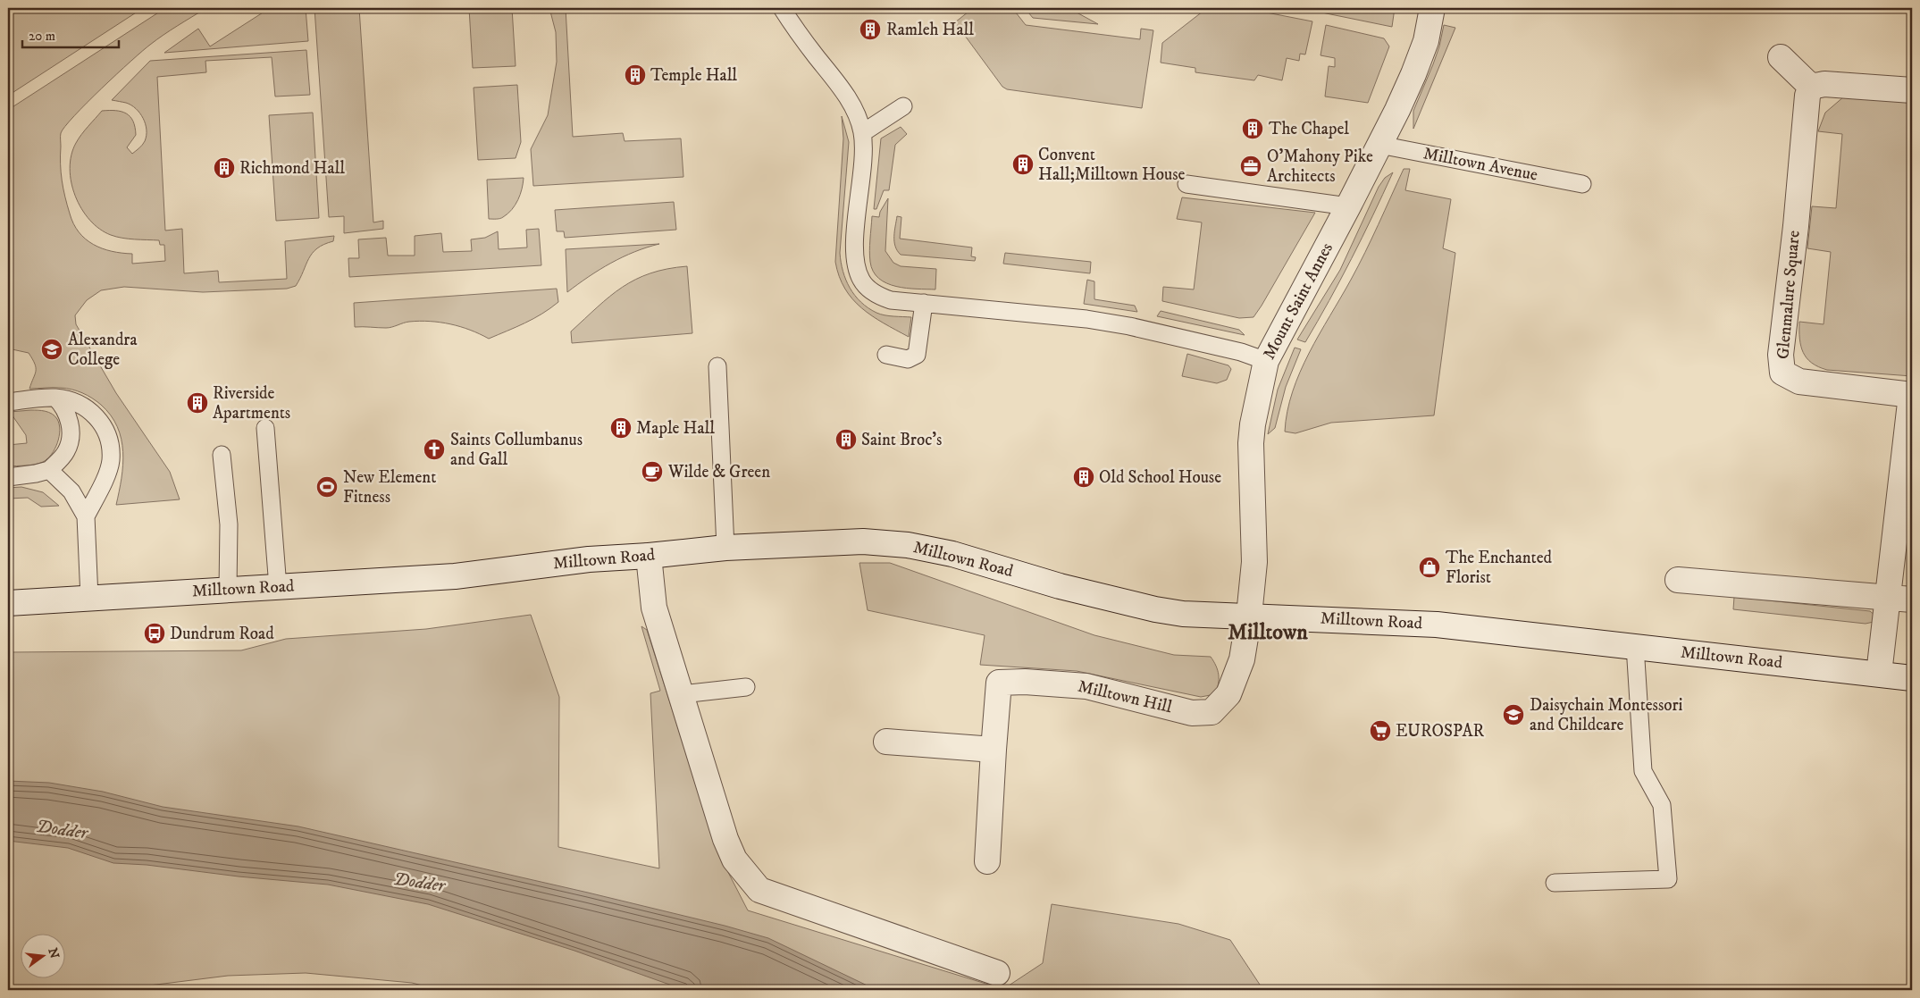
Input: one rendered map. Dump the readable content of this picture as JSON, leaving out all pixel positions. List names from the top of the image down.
{
  "streets": {
    "street": [
      "Glenmalure Square",
      "Mount Saint Annes",
      "Milltown Road",
      "Milltown Hill"
    ],
    "lane": ["Milltown Avenue"]
  },
  "crossings": [
    ["Milltown Avenue", "Mount Saint Annes"],
    ["Glenmalure Square", "Milltown Road"],
    ["Mount Saint Annes", "Milltown Road"],
    ["Mount Saint Annes", "Milltown Hill"],
    ["Milltown Road", "Milltown Hill"]
  ],
  "districts": ["Milltown"],
  "water": ["Dodder"],
  "places": {
    "building": [
      "Ramleh Hall",
      "Temple Hall",
      "The Chapel",
      "Convent Hall;Milltown House",
      "Richmond Hall",
      "Riverside Apartments",
      "Maple Hall",
      "Saint Broc's",
      "Old School House"
    ],
    "office": ["O'Mahony Pike Architects"],
    "school or university": ["Alexandra College", "Daisychain Montessori and Childcare"],
    "church": ["Saints Collumbanus and Gall"],
    "cafe": ["Wilde & Green"],
    "sports": ["New Element Fitness"],
    "shop": ["The Enchanted Florist"],
    "bus stop": ["Dundrum Road"],
    "supermarket": ["EUROSPAR"]
  },
  "scale_bar": "20 m",
  "north": "right"
}
